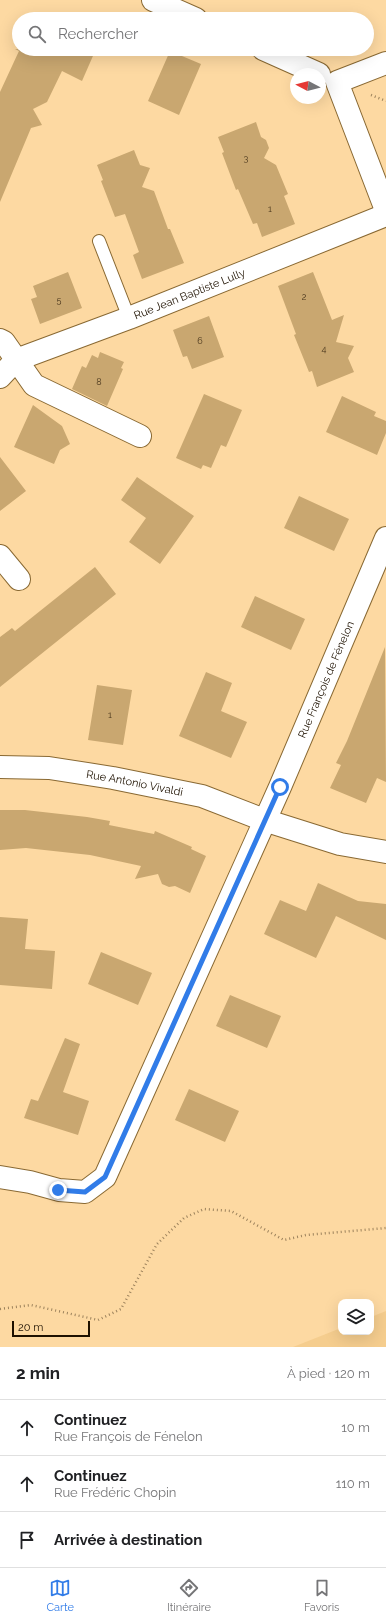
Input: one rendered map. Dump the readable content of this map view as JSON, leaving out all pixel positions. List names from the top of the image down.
{
  "streets": {
    "street": ["Rue Jean Baptiste Lully", "Rue François de Fénelon", "Rue Antonio Vivaldi"]
  },
  "crossings": [
    ["Rue François de Fénelon", "Rue Antonio Vivaldi"]
  ],
  "house_numbers": [
    "3",
    "1",
    "2",
    "5",
    "6",
    "4",
    "8",
    "1"
  ],
  "scale_bar": "20 m",
  "north": "left",
  "page": {
    "search": "Rechercher",
    "scale": "20 m",
    "heading": ["2 min", "À pied · 120 m"],
    "list": [
      ["Continuez", "Rue François de Fénelon", "10 m"],
      ["Continuez", "Rue Frédéric Chopin", "110 m"],
      "Arrivée à destination"
    ],
    "nav": ["Carte", "Itinéraire", "Favoris"]
  }
}
